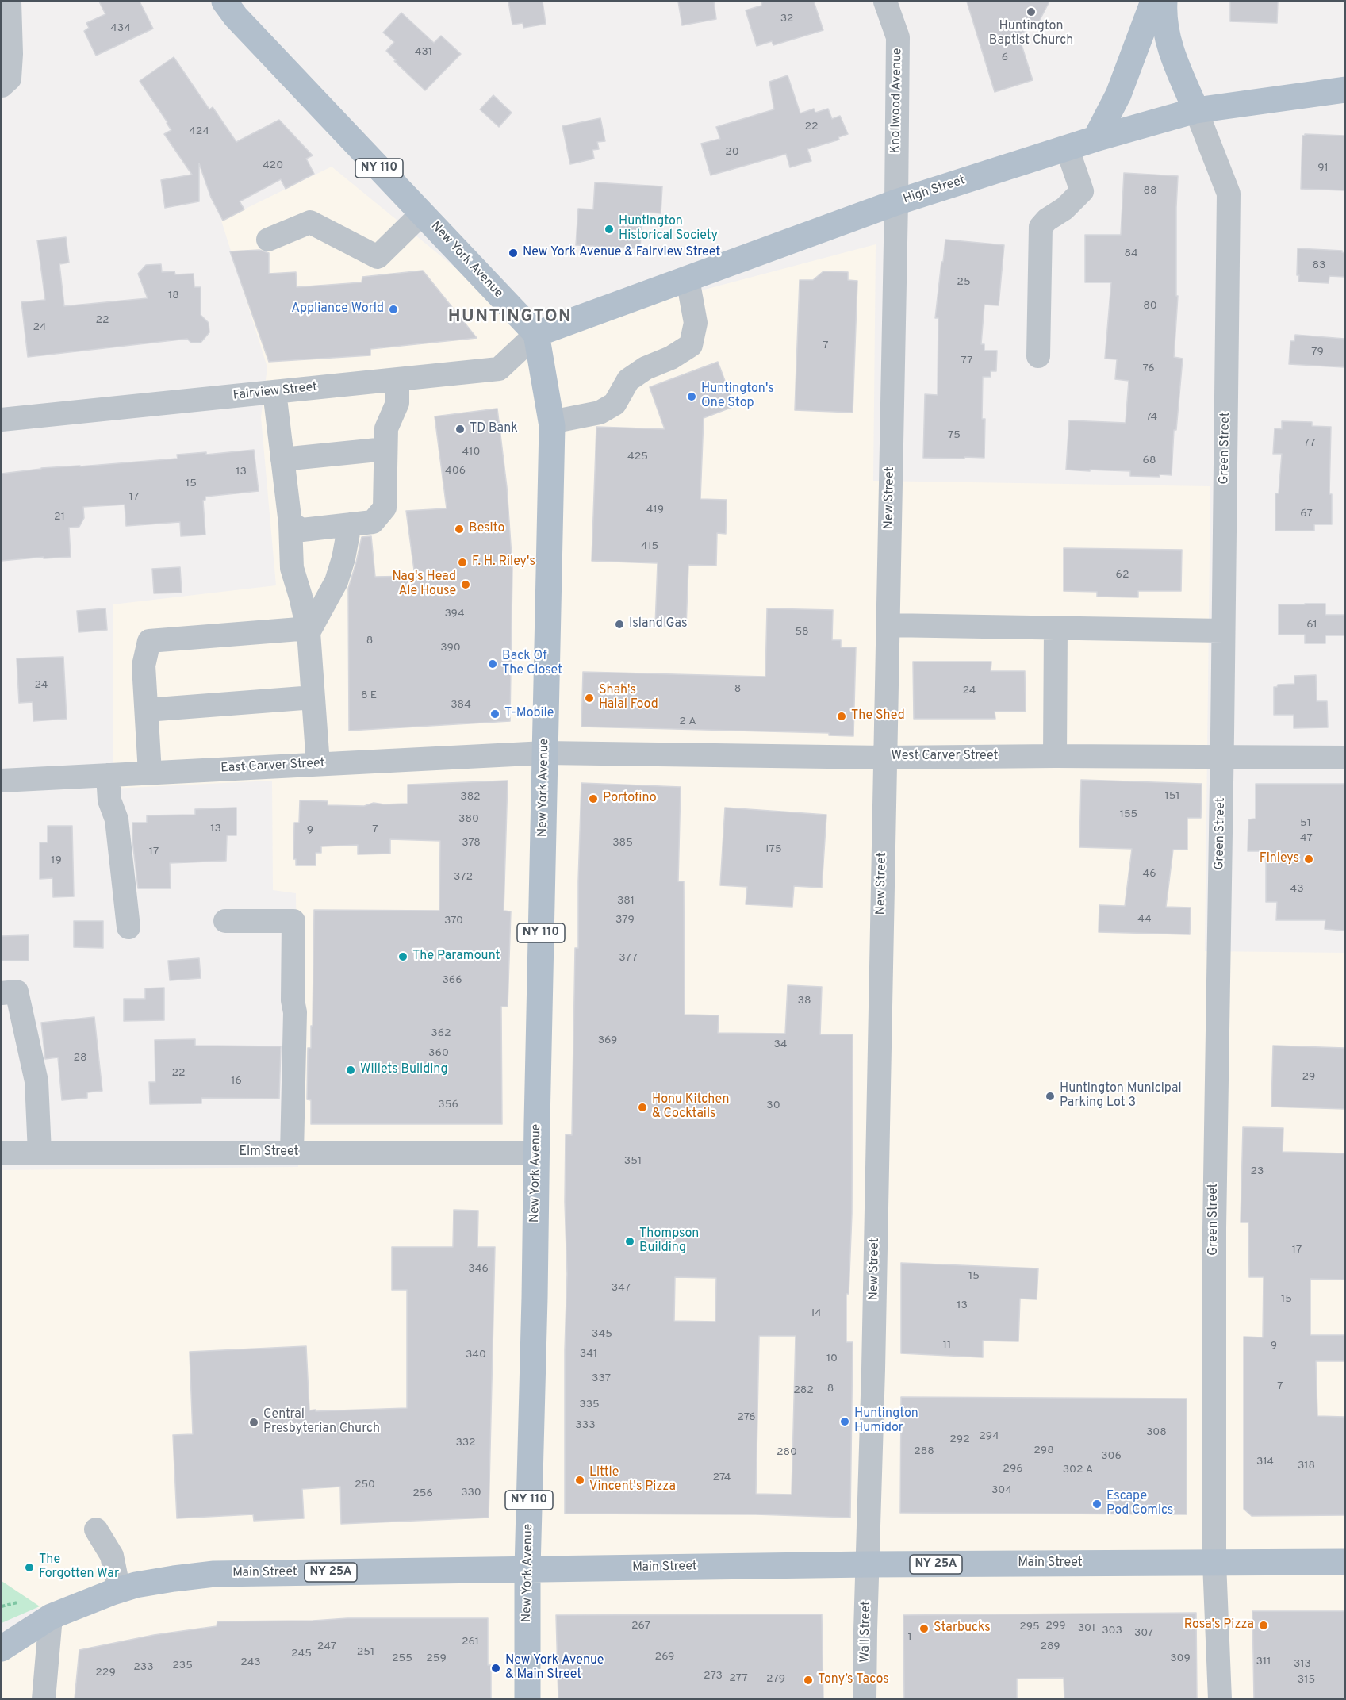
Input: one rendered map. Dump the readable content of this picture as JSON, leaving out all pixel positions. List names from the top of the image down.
{
  "streets": {
    "main road": [
      "NY 110",
      "High Street",
      "New York Avenue",
      "Main Street",
      "NY 25A"
    ],
    "street": [
      "Knollwood Avenue",
      "Fairview Street",
      "Green Street",
      "New Street",
      "West Carver Street",
      "East Carver Street",
      "Elm Street",
      "Wall Street"
    ]
  },
  "crossings": [
    ["Knollwood Avenue", "High Street"],
    ["Knollwood Avenue", "New Street"],
    ["High Street", "New York Avenue"],
    ["High Street", "Fairview Street"],
    ["High Street", "Green Street"],
    ["High Street", "New Street"],
    ["New York Avenue", "Fairview Street"],
    ["New York Avenue", "West Carver Street"],
    ["New York Avenue", "East Carver Street"],
    ["New York Avenue", "Elm Street"],
    ["New York Avenue", "Main Street"],
    ["Green Street", "West Carver Street"],
    ["Green Street", "Main Street"],
    ["New Street", "West Carver Street"],
    ["New Street", "Main Street"],
    ["New Street", "Wall Street"],
    ["West Carver Street", "East Carver Street"],
    ["Main Street", "Wall Street"]
  ],
  "districts": ["HUNTINGTON"],
  "places": [
    "Huntington Baptist Church",
    "Huntington Historical Society",
    "New York Avenue & Fairview Street",
    "Appliance World",
    "Huntington's One Stop",
    "TD Bank",
    "Besito",
    "F. H. Riley's",
    "Nag's Head Ale House",
    "Island Gas",
    "Back Of The Closet",
    "Shah's Halal Food",
    "T-Mobile",
    "The Shed",
    "Portofino",
    "Finleys",
    "The Paramount",
    "Willets Building",
    "Huntington Municipal Parking Lot 3",
    "Honu Kitchen & Cocktails",
    "Thompson Building",
    "Huntington Humidor",
    "Central Presbyterian Church",
    "Little Vincent's Pizza",
    "Escape Pod Comics",
    "The Forgotten War",
    "Rosa's Pizza",
    "Starbucks",
    "New York Avenue & Main Street",
    "Tony’s Tacos"
  ],
  "house_numbers": [
    "32",
    "434",
    "431",
    "6",
    "22",
    "424",
    "20",
    "420",
    "91",
    "88",
    "84",
    "83",
    "25",
    "18",
    "80",
    "22",
    "24",
    "7",
    "79",
    "77",
    "76",
    "74",
    "75",
    "77",
    "410",
    "425",
    "68",
    "406",
    "13",
    "15",
    "17",
    "419",
    "67",
    "21",
    "415",
    "62",
    "394",
    "61",
    "58",
    "8",
    "390",
    "24",
    "8",
    "24",
    "8 E",
    "384",
    "2 A",
    "151",
    "382",
    "155",
    "380",
    "51",
    "13",
    "7",
    "9",
    "47",
    "378",
    "385",
    "175",
    "17",
    "19",
    "46",
    "372",
    "43",
    "381",
    "44",
    "379",
    "370",
    "377",
    "366",
    "38",
    "362",
    "369",
    "34",
    "360",
    "28",
    "22",
    "29",
    "16",
    "356",
    "30",
    "351",
    "23",
    "17",
    "346",
    "15",
    "347",
    "15",
    "13",
    "14",
    "345",
    "11",
    "9",
    "341",
    "340",
    "10",
    "337",
    "7",
    "8",
    "282",
    "335",
    "276",
    "333",
    "308",
    "294",
    "292",
    "332",
    "298",
    "288",
    "280",
    "306",
    "314",
    "318",
    "296",
    "302 A",
    "274",
    "250",
    "304",
    "330",
    "256",
    "267",
    "299",
    "295",
    "301",
    "303",
    "307",
    "1",
    "261",
    "247",
    "289",
    "251",
    "245",
    "269",
    "255",
    "259",
    "309",
    "311",
    "243",
    "313",
    "235",
    "233",
    "229",
    "273",
    "277",
    "279",
    "315"
  ]
}
